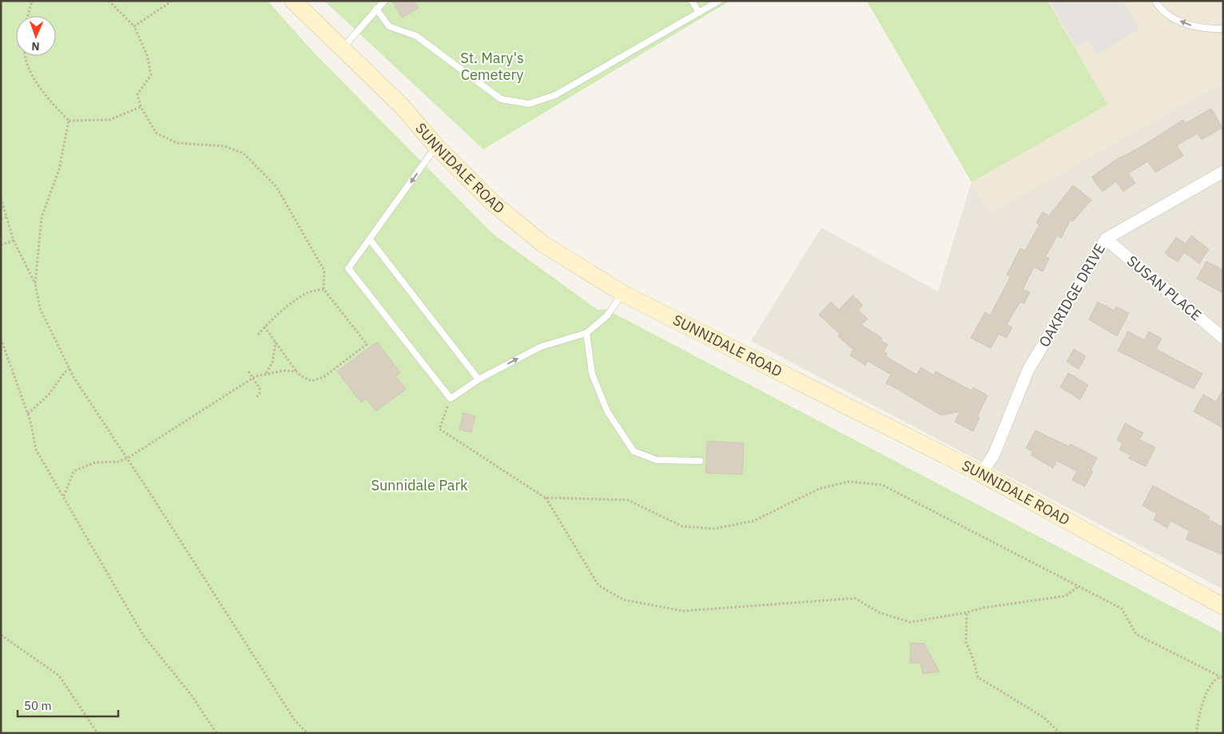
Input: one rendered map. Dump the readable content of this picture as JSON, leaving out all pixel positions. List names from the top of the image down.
{
  "streets": {
    "main road": ["SUNNIDALE ROAD"],
    "street": ["SUSAN PLACE", "OAKRIDGE DRIVE"]
  },
  "crossings": [
    ["SUNNIDALE ROAD", "OAKRIDGE DRIVE"],
    ["SUSAN PLACE", "OAKRIDGE DRIVE"]
  ],
  "parks": ["St. Mary's Cemetery", "Sunnidale Park"],
  "scale_bar": "50 m",
  "north": "bottom"
}
